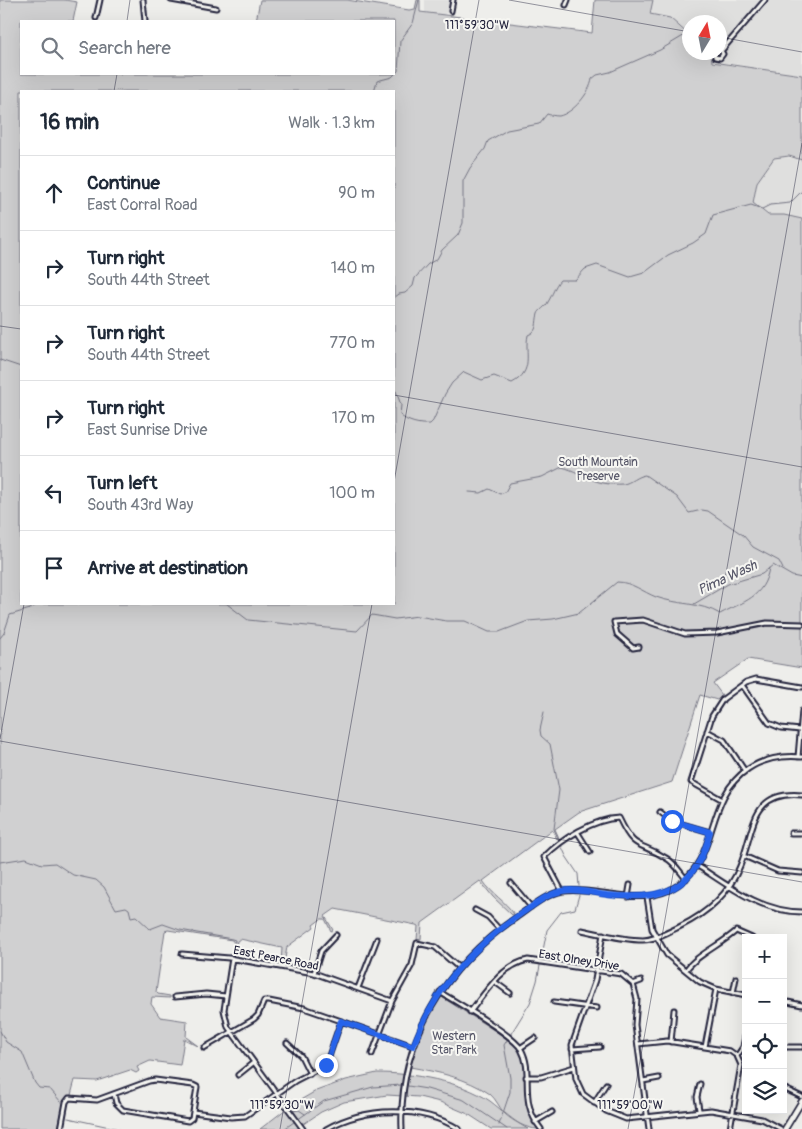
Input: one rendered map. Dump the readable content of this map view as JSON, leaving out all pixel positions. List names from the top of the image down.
{
  "streets": {
    "street": ["East Pearce Road", "East Olney Drive"]
  },
  "water": ["Pima Wash"],
  "parks": ["South Mountain Preserve", "Western Star Park"],
  "north": "top",
  "page": {
    "search": "Search here",
    "heading": ["16 min", "Walk · 1.3 km"],
    "list": [
      ["Continue", "East Corral Road", "90 m"],
      ["Turn right", "South 44th Street", "140 m"],
      ["Turn right", "South 44th Street", "770 m"],
      ["Turn right", "East Sunrise Drive", "170 m"],
      ["Turn left", "South 43rd Way", "100 m"],
      "Arrive at destination"
    ],
    "map_buttons": ["+", "−"]
  },
  "coordinates": ["111°59'30\"W", "111°59'00\"W"]
}
